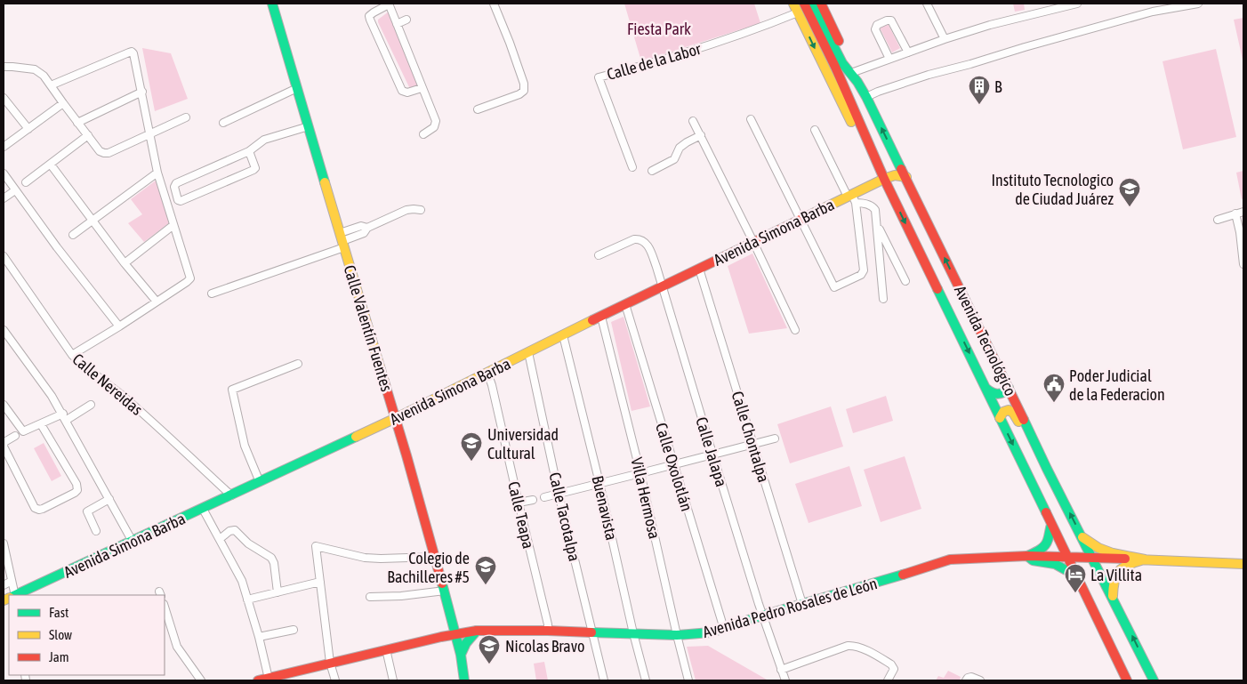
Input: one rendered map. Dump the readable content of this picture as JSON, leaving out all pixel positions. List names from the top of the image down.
{
  "streets": {
    "main road": [
      "Avenida Simona Barba",
      "Calle Valentín Fuentes",
      "Avenida Tecnológico",
      "Avenida Pedro Rosales de León"
    ],
    "street": [
      "Calle de la Labor",
      "Calle Nereidas",
      "Calle Chontalpa",
      "Calle Jalapa",
      "Calle Oxolotlán",
      "Villa Hermosa",
      "Buenavista",
      "Calle Teapa",
      "Calle Tacotalpa"
    ]
  },
  "crossings": [
    ["Avenida Simona Barba", "Calle Valentín Fuentes"],
    ["Avenida Simona Barba", "Avenida Tecnológico"],
    ["Avenida Simona Barba", "Calle Nereidas"],
    ["Avenida Simona Barba", "Calle Chontalpa"],
    ["Avenida Simona Barba", "Calle Jalapa"],
    ["Avenida Simona Barba", "Calle Oxolotlán"],
    ["Avenida Simona Barba", "Villa Hermosa"],
    ["Avenida Simona Barba", "Buenavista"],
    ["Avenida Simona Barba", "Calle Teapa"],
    ["Avenida Simona Barba", "Calle Tacotalpa"],
    ["Calle Valentín Fuentes", "Avenida Pedro Rosales de León"],
    ["Avenida Tecnológico", "Avenida Pedro Rosales de León"],
    ["Calle Chontalpa", "Avenida Pedro Rosales de León"],
    ["Calle Jalapa", "Avenida Pedro Rosales de León"],
    ["Calle Oxolotlán", "Avenida Pedro Rosales de León"],
    ["Villa Hermosa", "Avenida Pedro Rosales de León"],
    ["Buenavista", "Avenida Pedro Rosales de León"],
    ["Calle Teapa", "Avenida Pedro Rosales de León"],
    ["Calle Tacotalpa", "Avenida Pedro Rosales de León"]
  ],
  "parks": ["Fiesta Park"],
  "places": {
    "building": ["B"],
    "school or university": [
      "Instituto Tecnologico de Ciudad Juárez",
      "Universidad Cultural",
      "Colegio de Bachilleres #5",
      "Nicolas Bravo"
    ],
    "public building": ["Poder Judicial de la Federacion"],
    "hotel": ["La Villita"]
  },
  "legend": ["Fast", "Slow", "Jam"]
}
